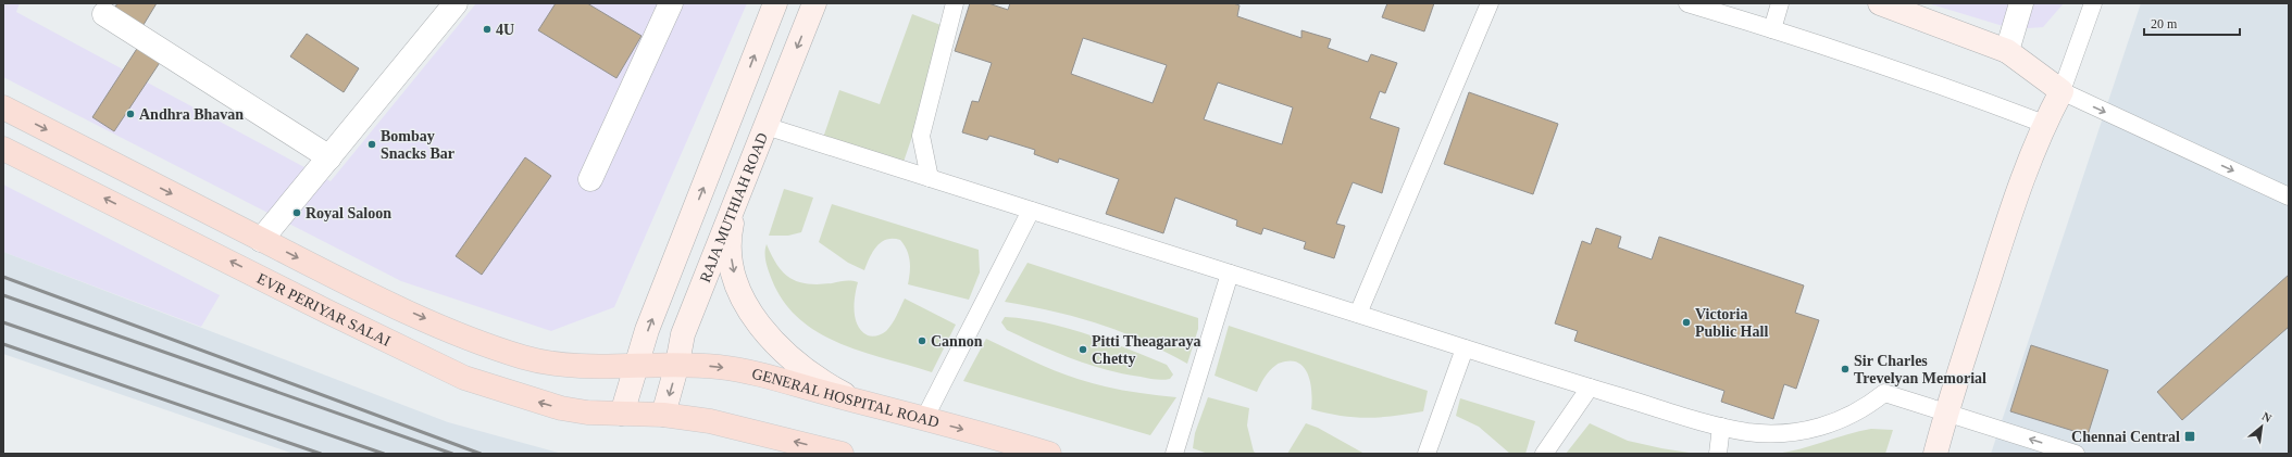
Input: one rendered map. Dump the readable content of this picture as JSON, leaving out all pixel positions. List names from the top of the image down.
{
  "streets": {
    "main road": ["RAJA MUTHIAH ROAD", "EVR PERIYAR SALAI", "GENERAL HOSPITAL ROAD"]
  },
  "crossings": [
    ["RAJA MUTHIAH ROAD", "EVR PERIYAR SALAI"],
    ["RAJA MUTHIAH ROAD", "GENERAL HOSPITAL ROAD"]
  ],
  "places": {
    "other": [
      "4U",
      "Andhra Bhavan",
      "Bombay Snacks Bar",
      "Royal Saloon",
      "Victoria Public Hall",
      "Cannon",
      "Pitti Theagaraya Chetty",
      "Sir Charles Trevelyan Memorial"
    ],
    "transit": ["Chennai Central"]
  },
  "scale_bar": "20 m",
  "north": "top right"
}
